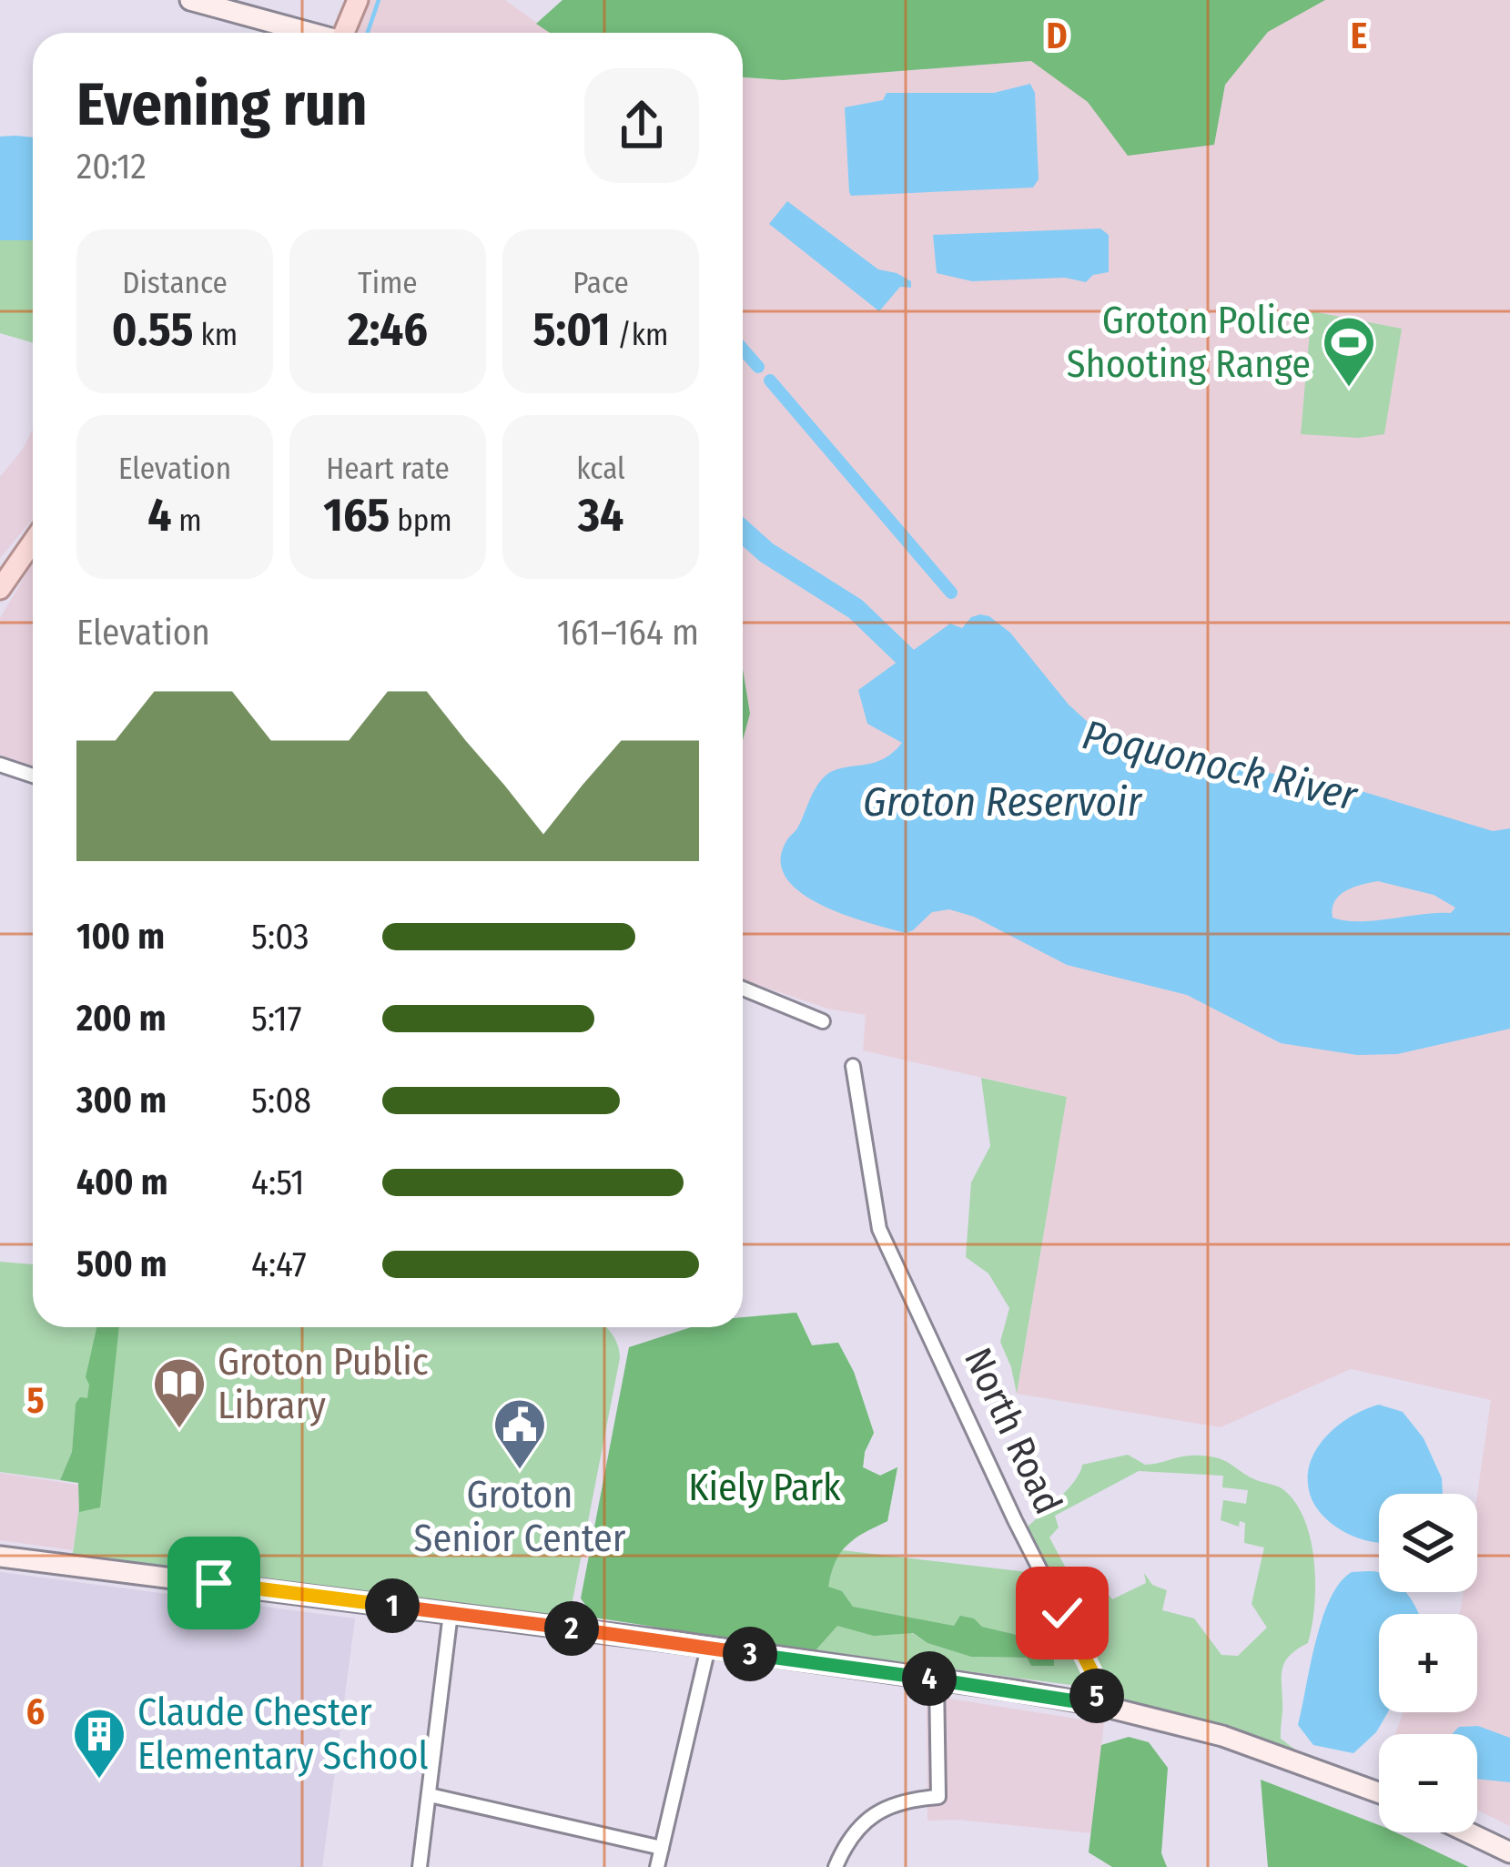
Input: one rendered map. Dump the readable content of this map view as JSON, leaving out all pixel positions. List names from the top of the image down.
{
  "streets": {
    "street": ["North Road"]
  },
  "water": ["Poquonock River", "Groton Reservoir"],
  "parks": ["Kiely Park"],
  "places": {
    "sports": ["Groton Police Shooting Range"],
    "library": ["Groton Public Library"],
    "public building": ["Groton Senior Center"],
    "building": ["Claude Chester Elementary School"]
  },
  "page": {
    "heading": ["Evening run", "20:12"],
    "stats": [
      ["Distance", "0.55 km"],
      ["Time", "2:46"],
      ["Pace", "5:01 /km"],
      ["Elevation", "4 m"],
      ["Heart rate", "165 bpm"],
      ["kcal", "34"]
    ],
    "chart": ["Elevation", "161–164 m"],
    "list": [
      {
        "name": "100 m",
        "note": "5:03"
      },
      {
        "name": "200 m",
        "note": "5:17"
      },
      {
        "name": "300 m",
        "note": "5:08"
      },
      {
        "name": "400 m",
        "note": "4:51"
      },
      {
        "name": "500 m",
        "note": "4:47"
      }
    ],
    "map_buttons": ["+", "−"],
    "pins": [
      "1",
      "2",
      "3",
      "4",
      "5"
    ]
  },
  "grid": {
    "columns": ["D", "E"],
    "rows": ["5", "6"]
  }
}
